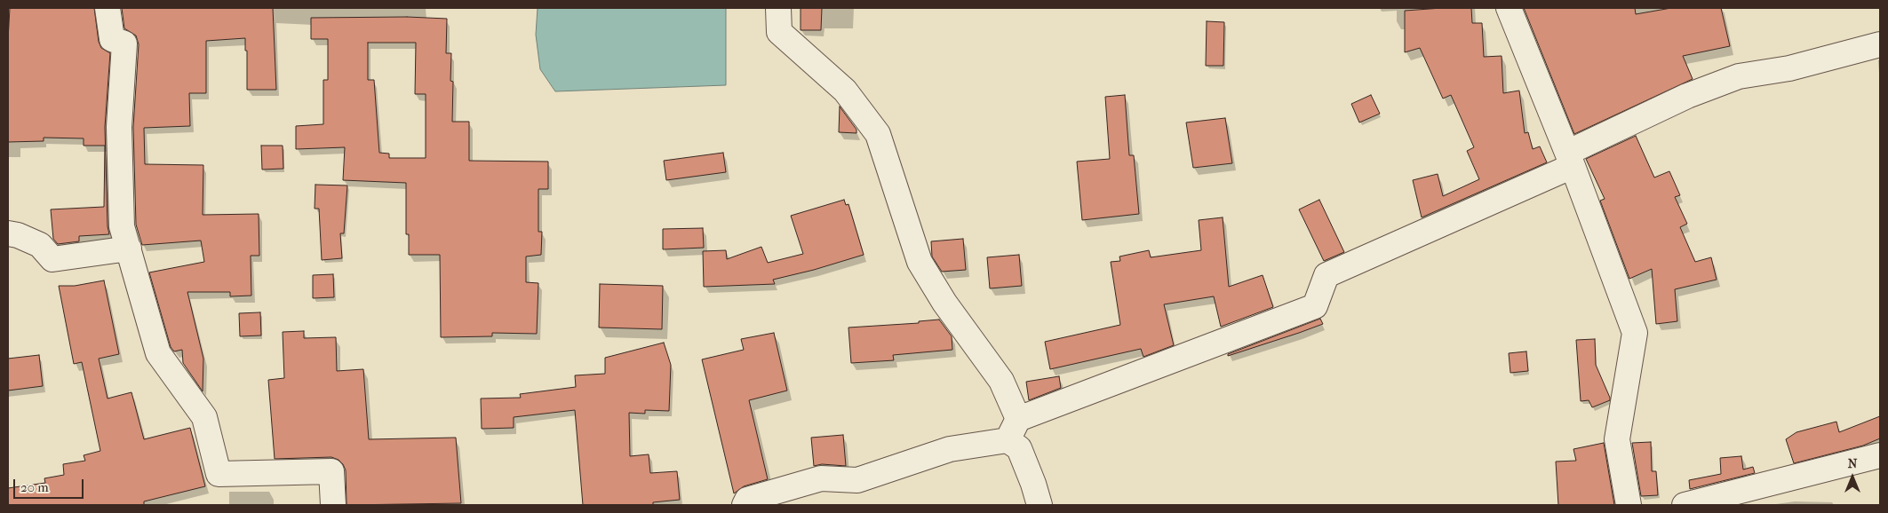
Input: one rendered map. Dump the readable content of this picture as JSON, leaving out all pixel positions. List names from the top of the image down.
{
  "scale_bar": "20 m",
  "north": "top"
}
